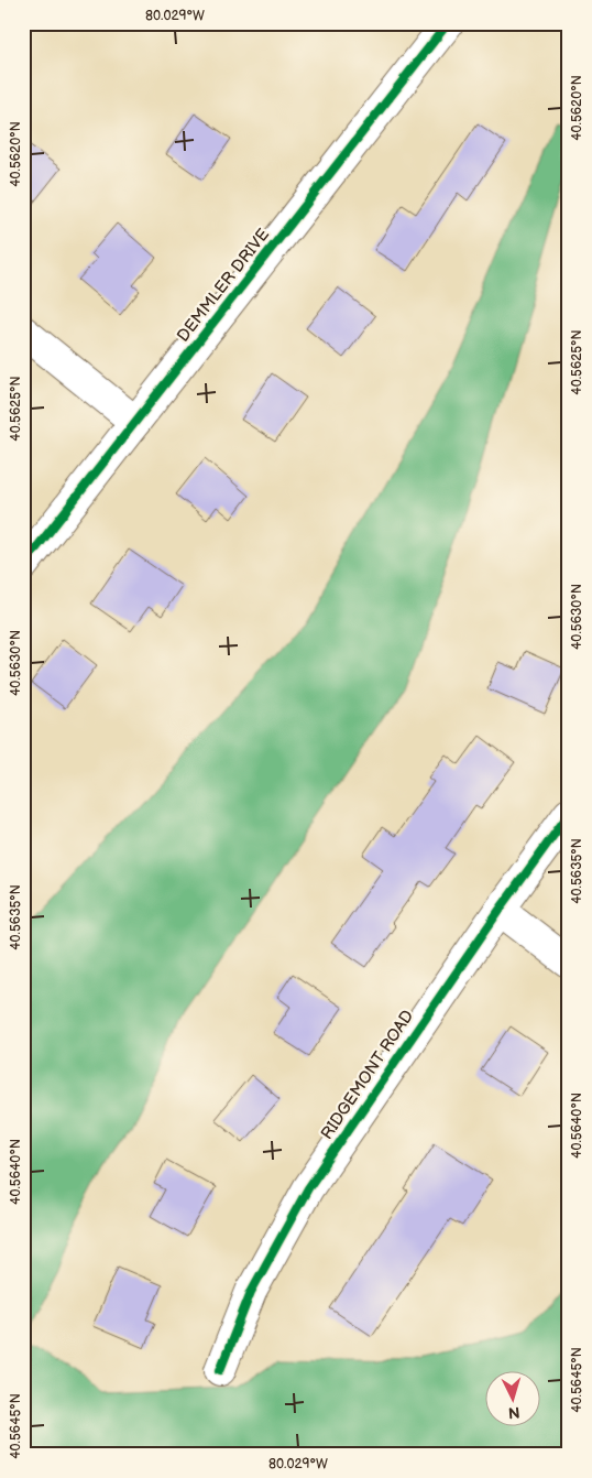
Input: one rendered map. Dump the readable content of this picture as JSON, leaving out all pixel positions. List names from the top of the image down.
{
  "streets": {
    "street": ["DEMMLER DRIVE", "RIDGEMONT ROAD"]
  },
  "north": "bottom",
  "coordinates": [
    "80.029°W",
    "40.5620°N",
    "40.5625°N",
    "40.5630°N",
    "40.5635°N",
    "40.5640°N",
    "40.5645°N"
  ]
}
